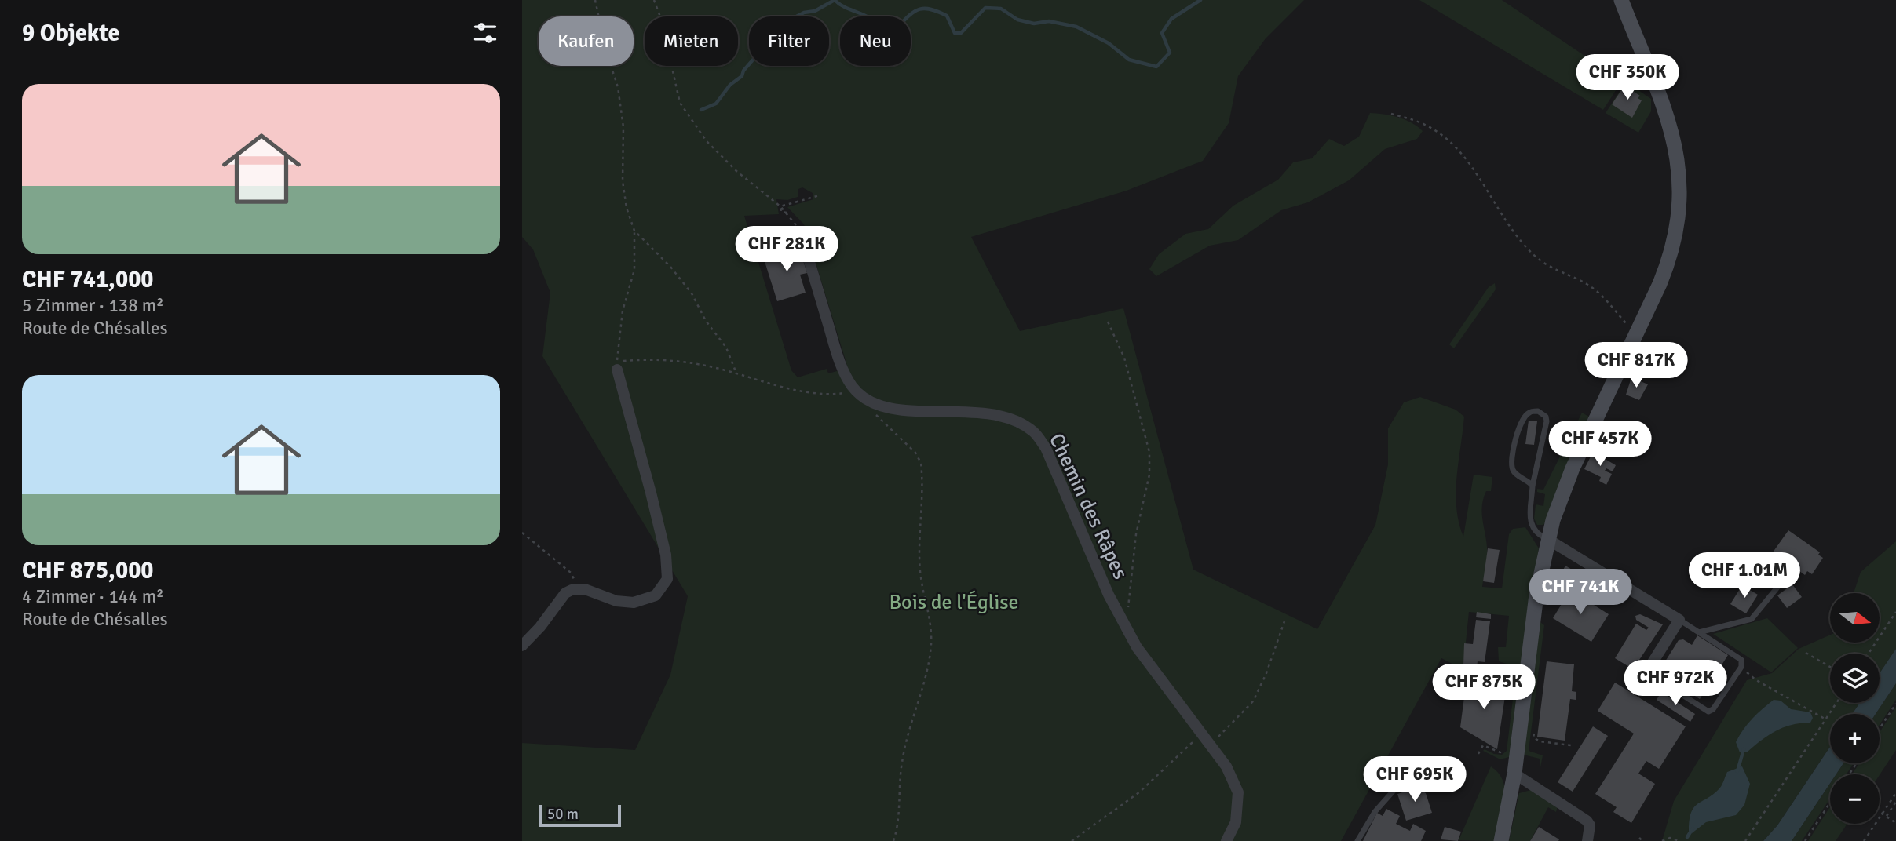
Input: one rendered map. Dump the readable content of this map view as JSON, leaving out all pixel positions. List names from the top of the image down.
{
  "streets": {
    "street": ["Chemin des Râpes"]
  },
  "parks": ["Bois de l'Église"],
  "scale_bar": "50 m",
  "north": "right",
  "page": {
    "heading": "9 Objekte",
    "chip": [
      "Kaufen",
      "Mieten",
      "Filter",
      "Neu"
    ],
    "price": [
      "CHF 350K",
      "CHF 281K",
      "CHF 817K",
      "CHF 457K",
      "CHF 1.01M",
      "CHF 741K",
      "CHF 972K",
      "CHF 875K",
      "CHF 695K"
    ],
    "list": [
      {
        "name": "CHF 741,000",
        "note": "5 Zimmer · 138 m² · Route de Chésalles"
      },
      {
        "name": "CHF 875,000",
        "note": "4 Zimmer · 144 m² · Route de Chésalles"
      }
    ],
    "map_buttons": ["+", "−"],
    "scale": "50 m"
  }
}
